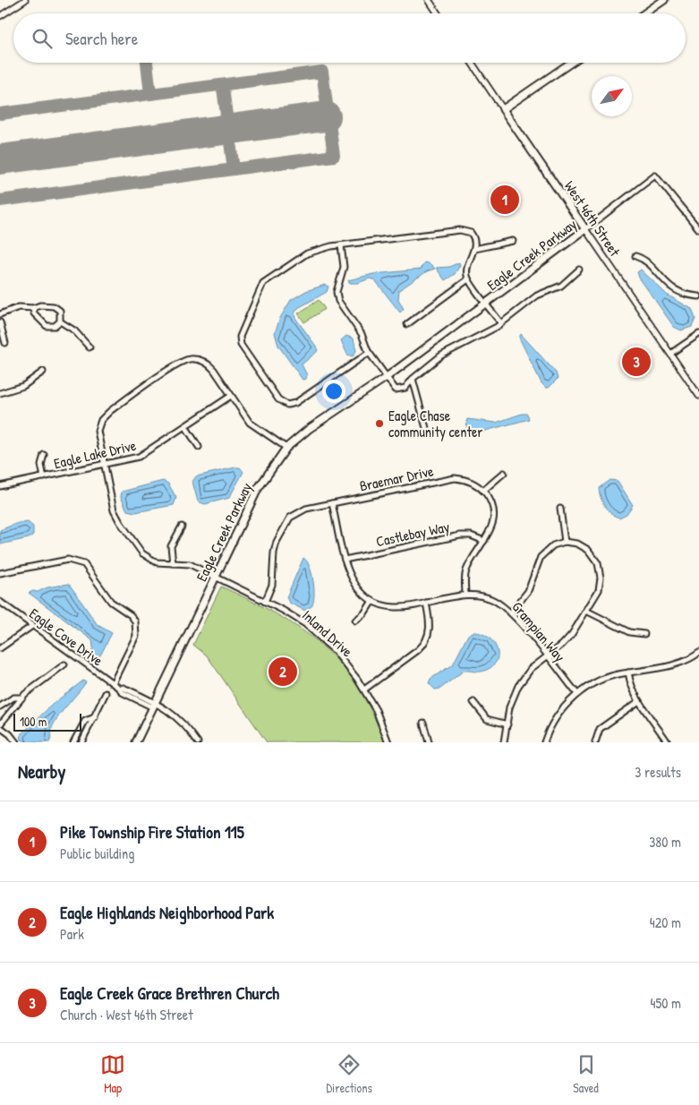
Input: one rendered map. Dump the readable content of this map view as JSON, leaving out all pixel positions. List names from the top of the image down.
{
  "streets": {
    "main road": ["West 46th Street", "Eagle Creek Parkway"],
    "street": [
      "Eagle Lake Drive",
      "Braemar Drive",
      "Castlebay Way",
      "Grampian Way",
      "Inland Drive",
      "Eagle Cove Drive"
    ]
  },
  "crossings": [
    ["West 46th Street", "Eagle Creek Parkway"],
    ["Eagle Creek Parkway", "Inland Drive"],
    ["Eagle Creek Parkway", "Eagle Cove Drive"],
    ["Eagle Lake Drive", "Inland Drive"],
    ["Braemar Drive", "Grampian Way"],
    ["Braemar Drive", "Inland Drive"],
    ["Castlebay Way", "Grampian Way"]
  ],
  "places": ["Eagle Chase community center"],
  "scale_bar": "100 m",
  "north": "top right",
  "page": {
    "search": "Search here",
    "pins": ["1", "3", "2"],
    "scale": "100 m",
    "heading": ["Nearby", "3 results"],
    "list": [
      {
        "mark": "1",
        "name": "Pike Township Fire Station 115",
        "note": "Public building",
        "value": "380 m"
      },
      {
        "mark": "2",
        "name": "Eagle Highlands Neighborhood Park",
        "note": "Park",
        "value": "420 m"
      },
      {
        "mark": "3",
        "name": "Eagle Creek Grace Brethren Church",
        "note": "Church · West 46th Street",
        "value": "450 m"
      }
    ],
    "nav": ["Map", "Directions", "Saved"]
  }
}
